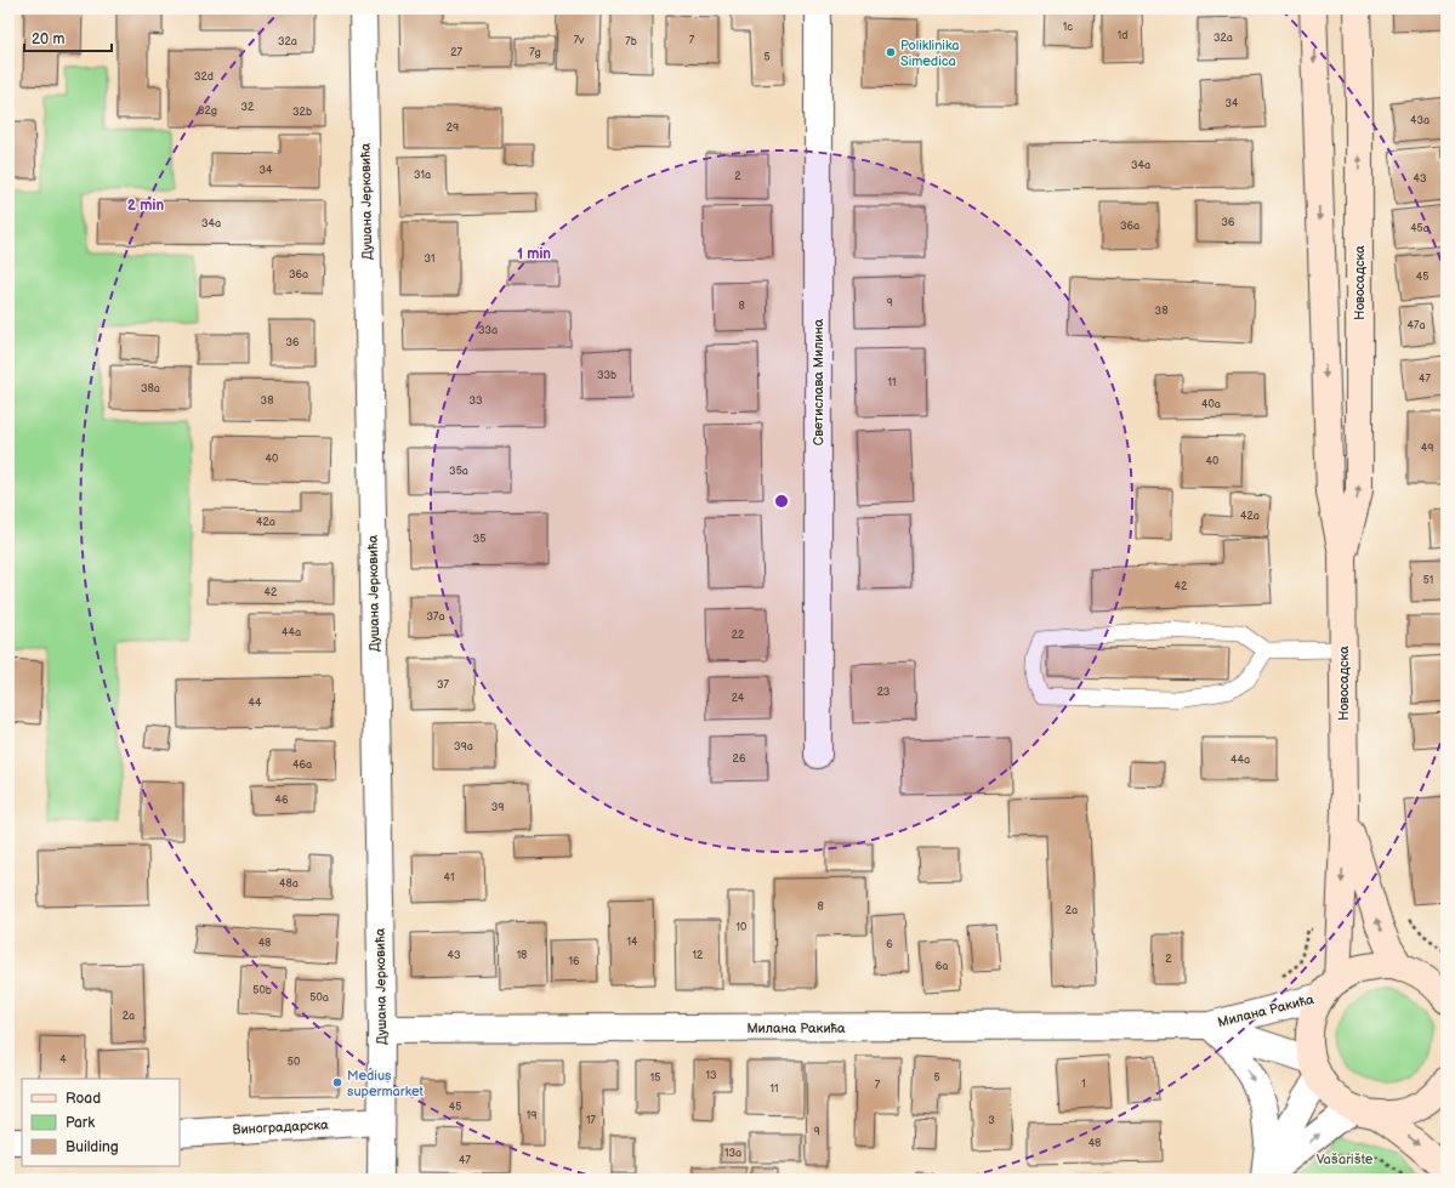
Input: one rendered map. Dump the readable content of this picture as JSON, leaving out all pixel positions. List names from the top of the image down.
{
  "streets": {
    "main road": ["Новосадска"],
    "street": [
      "Душана Јерковића",
      "Светислава Милина",
      "Милана Ракића",
      "Виноградарска"
    ]
  },
  "crossings": [
    ["Душана Јерковића", "Милана Ракића"],
    ["Душана Јерковића", "Виноградарска"],
    ["Новосадска", "Милана Ракића"]
  ],
  "parks": ["Vašarište"],
  "places": ["Poliklinika Simedica", "Medius supermarket"],
  "house_numbers": [
    "1c",
    "1d",
    "32a",
    "7v",
    "7",
    "32a",
    "7b",
    "27",
    "7g",
    "5",
    "32d",
    "34",
    "32",
    "32g",
    "32b",
    "43a",
    "29",
    "34a",
    "34",
    "31a",
    "2",
    "43",
    "36",
    "34a",
    "36a",
    "45a",
    "31",
    "36a",
    "45",
    "9",
    "8",
    "38",
    "47a",
    "33a",
    "36",
    "33b",
    "47",
    "11",
    "38a",
    "38",
    "33",
    "40a",
    "49",
    "40",
    "40",
    "35a",
    "42a",
    "42a",
    "35",
    "51",
    "42",
    "42",
    "37a",
    "44a",
    "22",
    "37",
    "23",
    "24",
    "44",
    "39a",
    "26",
    "44a",
    "46a",
    "46",
    "39",
    "41",
    "48a",
    "8",
    "2a",
    "10",
    "14",
    "48",
    "6",
    "43",
    "18",
    "12",
    "2",
    "16",
    "6a",
    "50b",
    "50a",
    "2a",
    "4",
    "50",
    "13",
    "15",
    "5",
    "1",
    "7",
    "11",
    "45",
    "19",
    "17",
    "3",
    "9",
    "48",
    "13a",
    "47"
  ],
  "legend": ["Road", "Park", "Building"],
  "scale_bar": "20 m",
  "rings": ["2 min", "1 min"]
}
